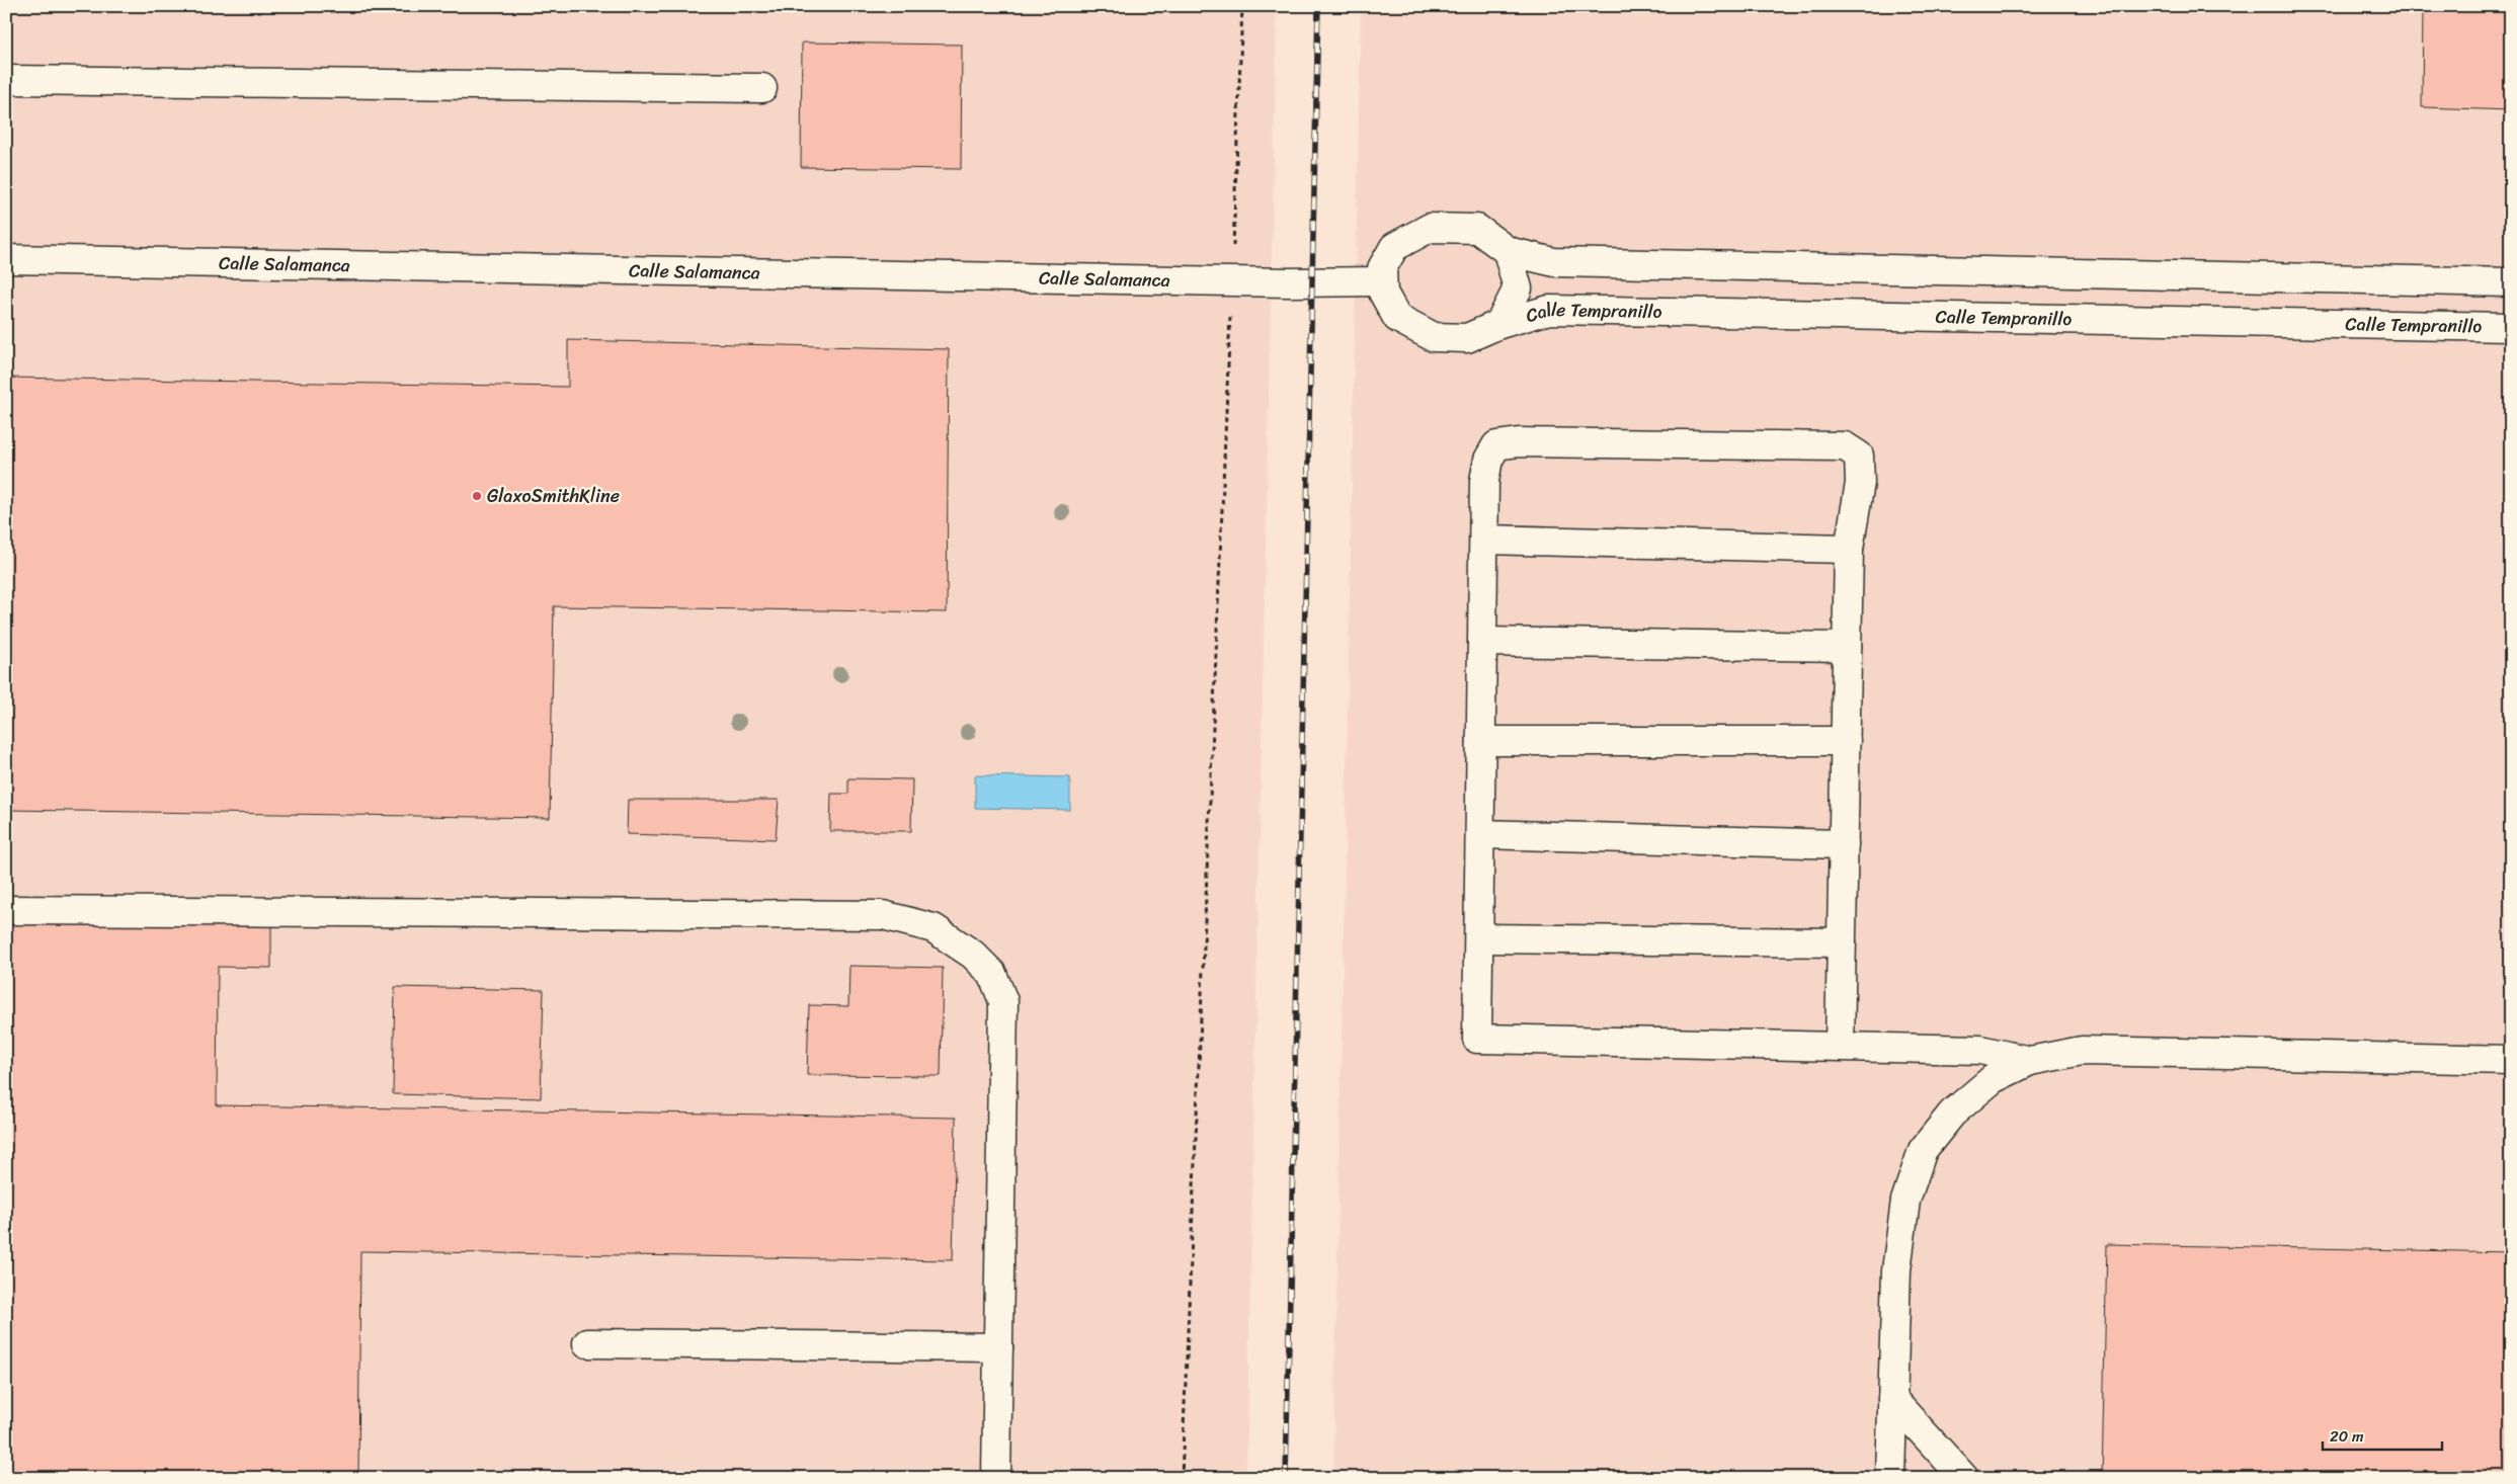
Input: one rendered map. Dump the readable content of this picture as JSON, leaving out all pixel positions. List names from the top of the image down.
{
  "streets": {
    "street": ["Calle Salamanca", "Calle Tempranillo"]
  },
  "crossings": [
    ["Calle Salamanca", "Calle Tempranillo"]
  ],
  "places": ["GlaxoSmithKline"],
  "scale_bar": "20 m"
}
